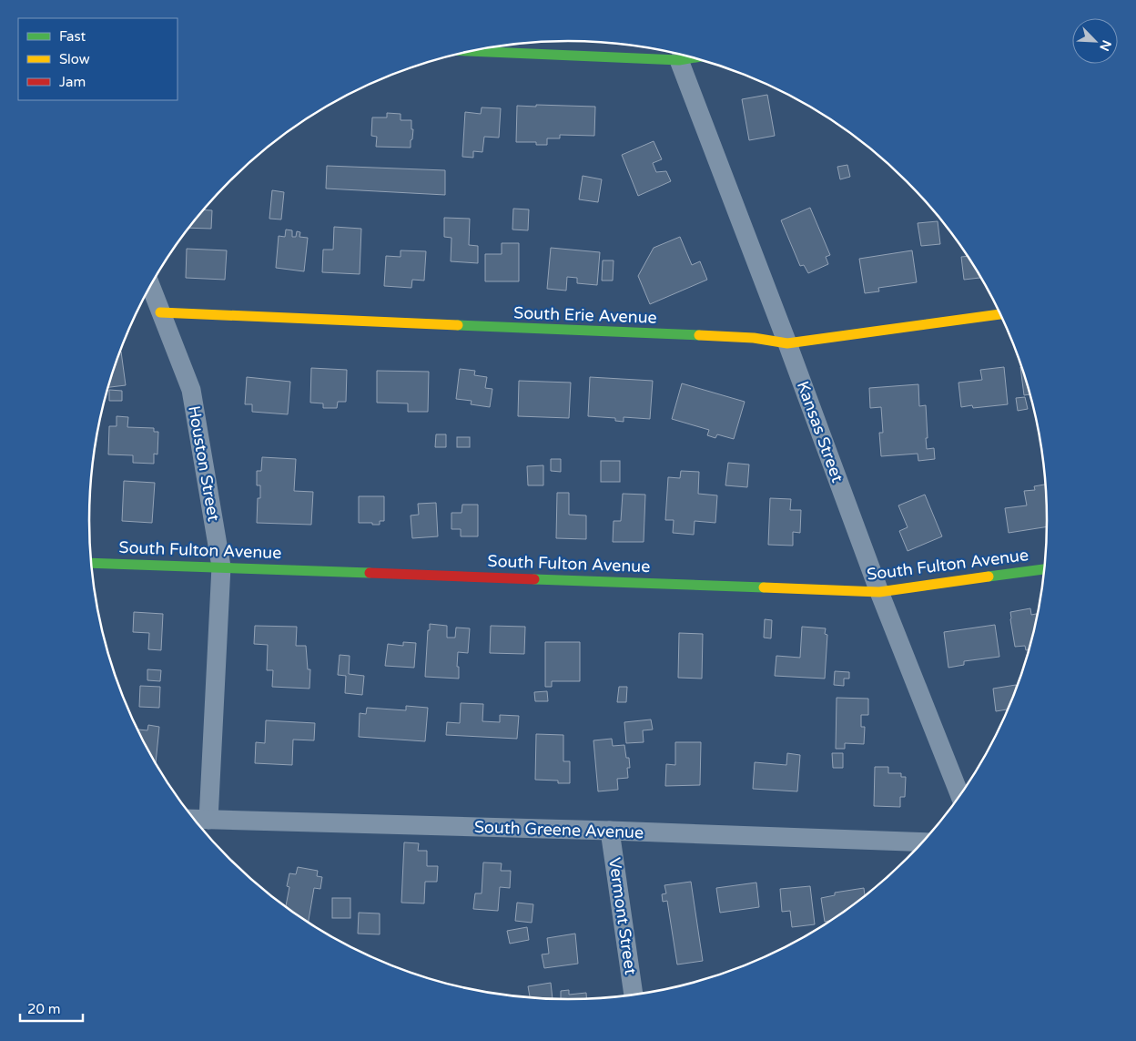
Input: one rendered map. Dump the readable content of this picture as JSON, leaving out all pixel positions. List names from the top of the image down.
{
  "streets": {
    "street": [
      "South Erie Avenue",
      "Kansas Street",
      "Houston Street",
      "South Fulton Avenue",
      "South Greene Avenue",
      "Vermont Street"
    ]
  },
  "crossings": [
    ["South Erie Avenue", "Kansas Street"],
    ["South Erie Avenue", "Houston Street"],
    ["Kansas Street", "South Fulton Avenue"],
    ["Houston Street", "South Fulton Avenue"],
    ["Houston Street", "South Greene Avenue"],
    ["South Greene Avenue", "Vermont Street"]
  ],
  "legend": ["Fast", "Slow", "Jam"],
  "scale_bar": "20 m",
  "north": "bottom right"
}
